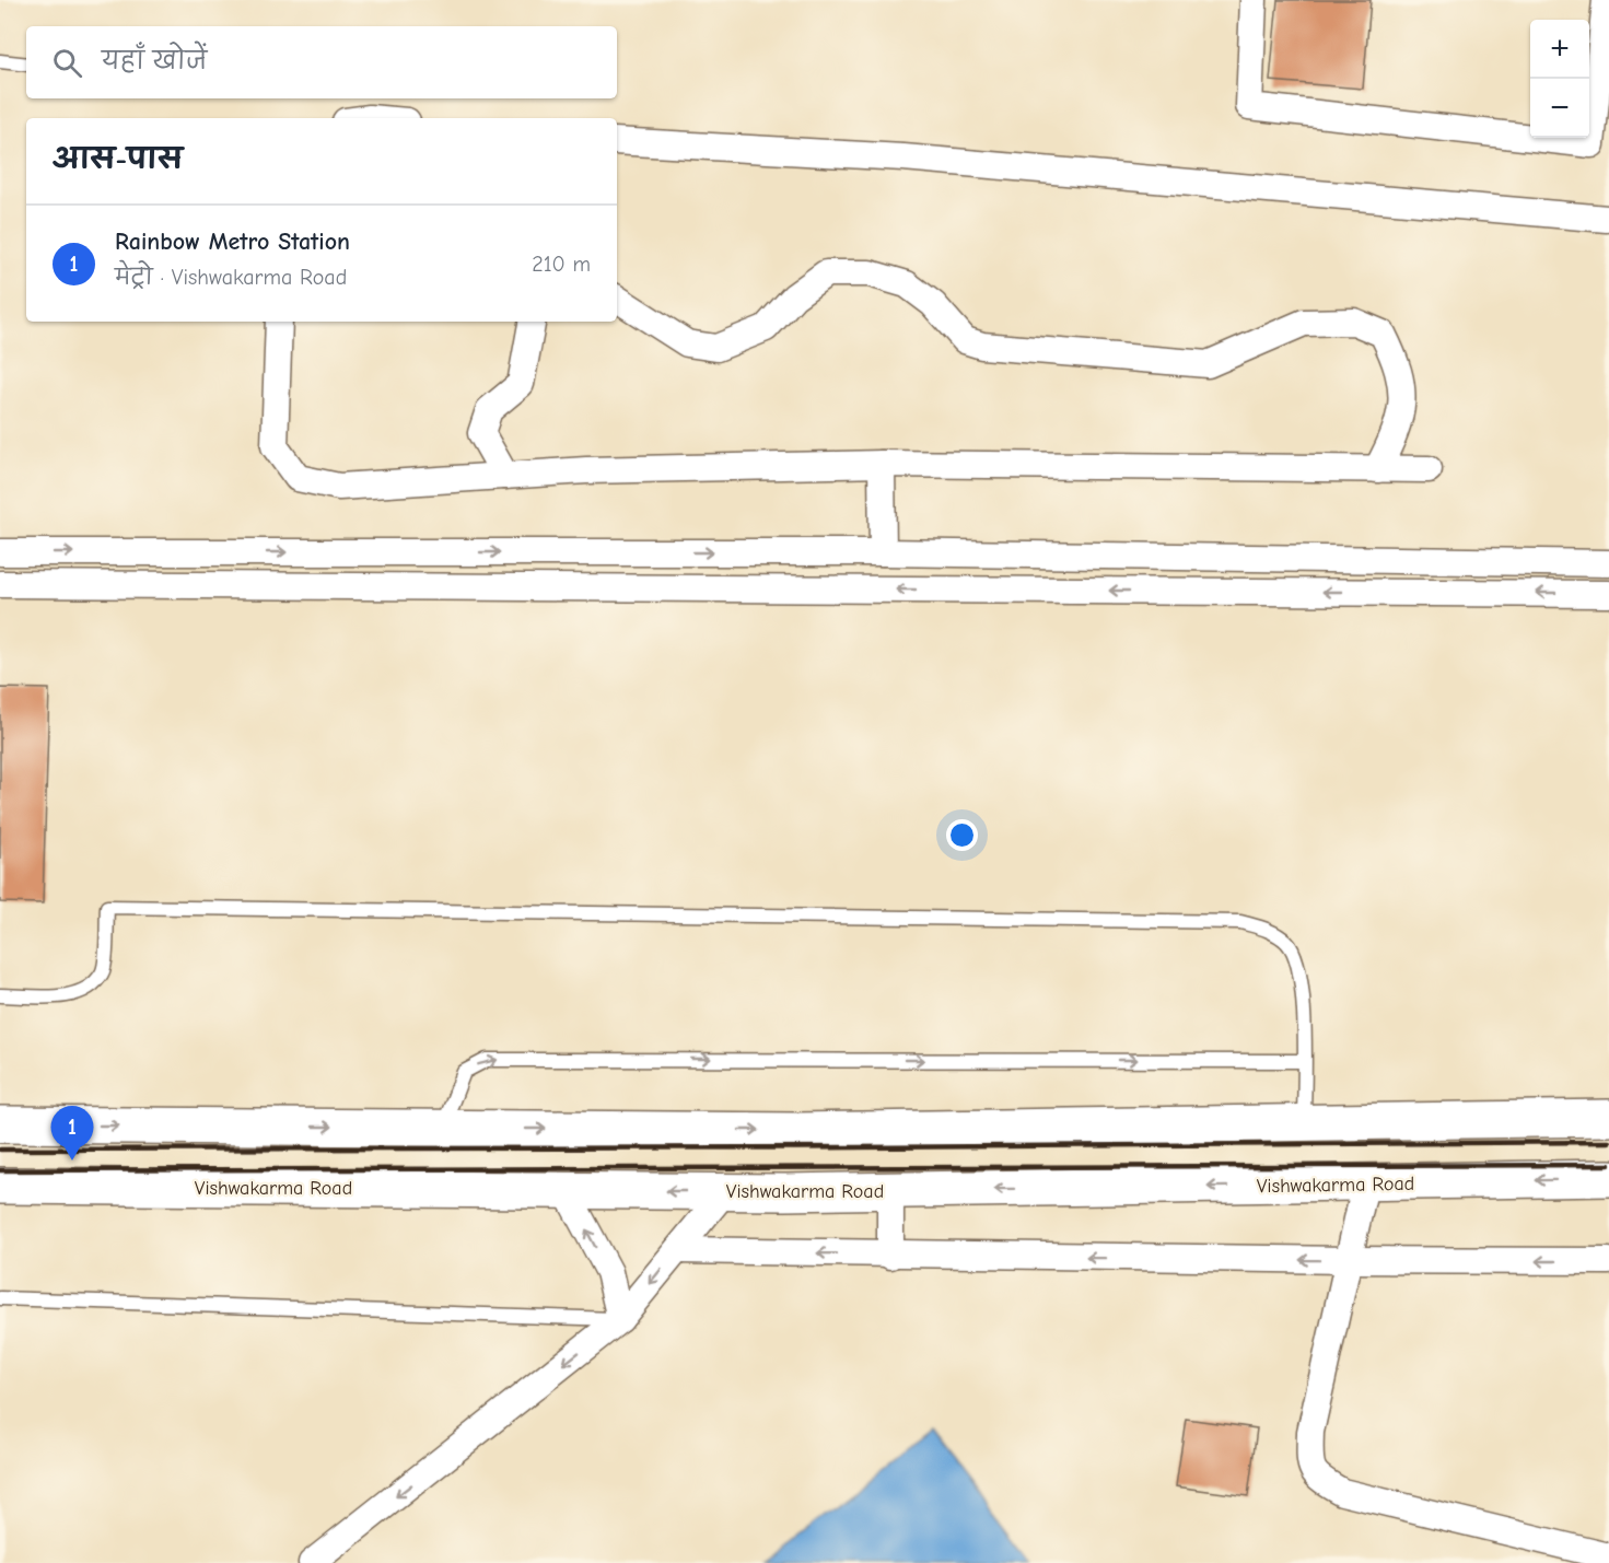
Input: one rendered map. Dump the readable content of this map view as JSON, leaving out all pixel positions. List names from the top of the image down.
{
  "streets": {
    "main road": ["Vishwakarma Road"]
  },
  "page": {
    "map_buttons": ["+", "−"],
    "search": "यहाँ खोजें",
    "heading": "आस-पास",
    "list": [
      {
        "mark": "1",
        "name": "Rainbow Metro Station",
        "note": "मेट्रो · Vishwakarma Road",
        "value": "210 m"
      }
    ],
    "pins": "1"
  }
}
